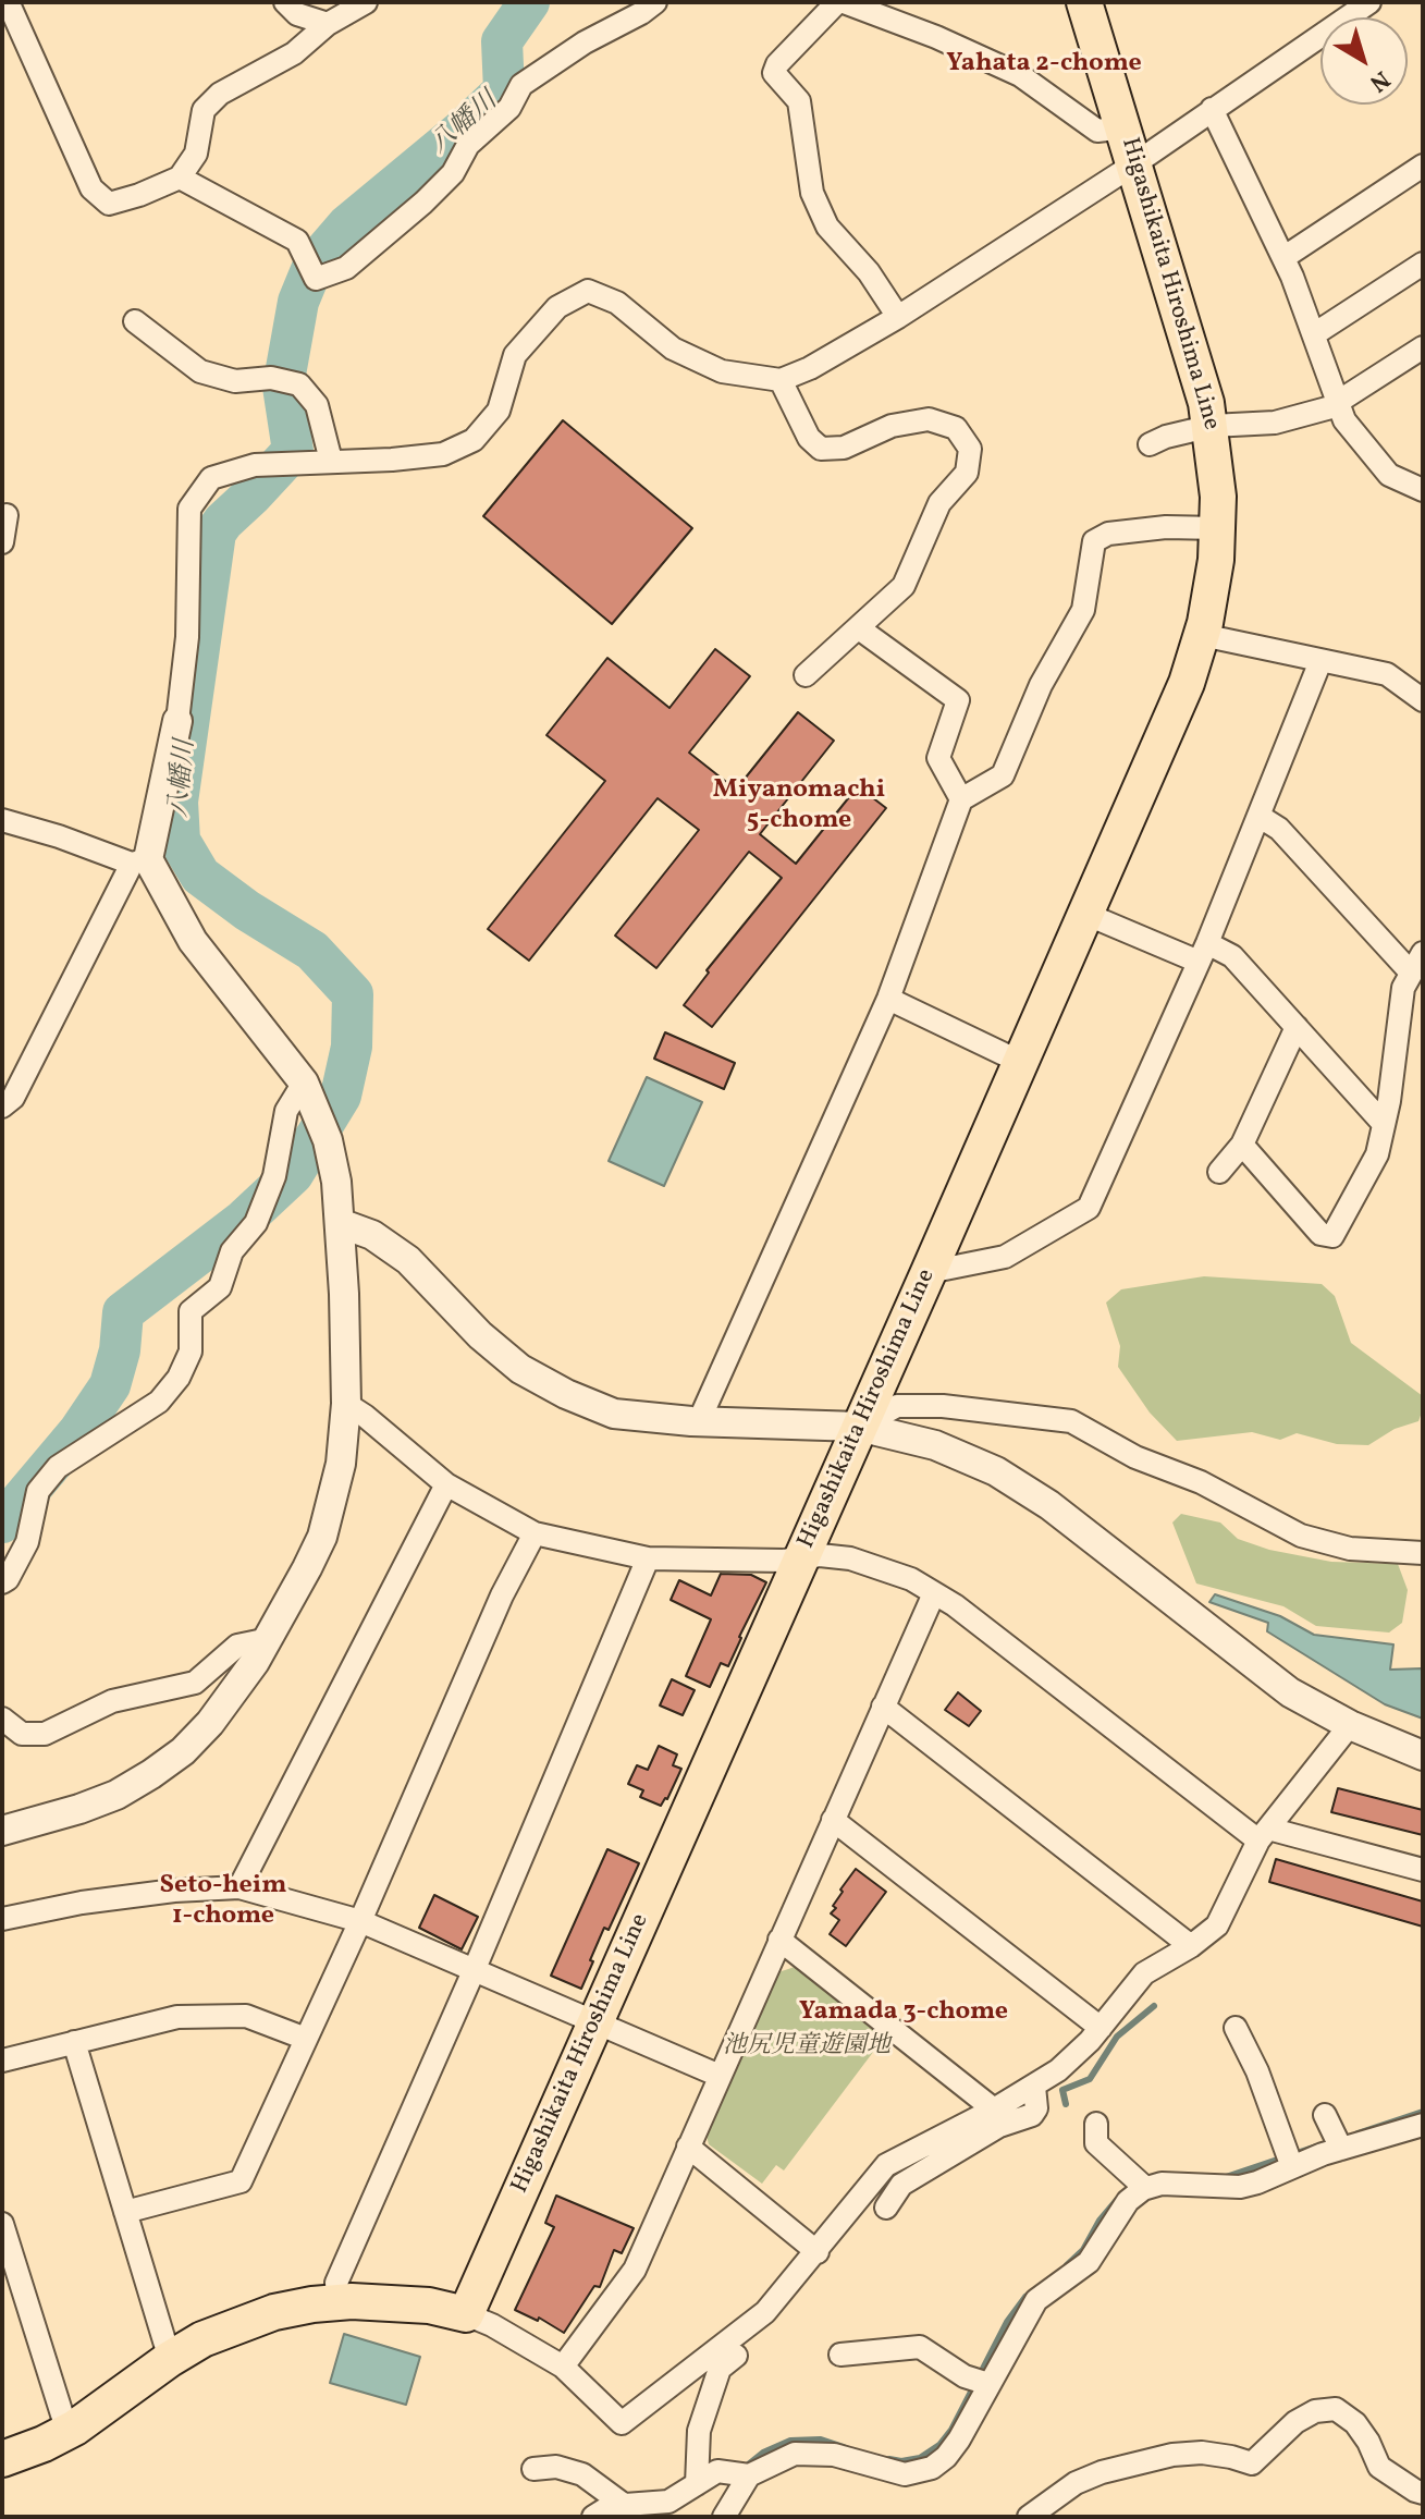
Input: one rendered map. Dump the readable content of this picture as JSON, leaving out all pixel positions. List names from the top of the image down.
{
  "streets": {
    "main road": ["Higashikaita Hiroshima Line"]
  },
  "districts": [
    "Yahata 2-chome",
    "Miyanomachi 5-chome",
    "Seto-heim 1-chome",
    "Yamada 3-chome"
  ],
  "water": ["八幡川"],
  "parks": ["池尻児童遊園地"],
  "north": "bottom right"
}
